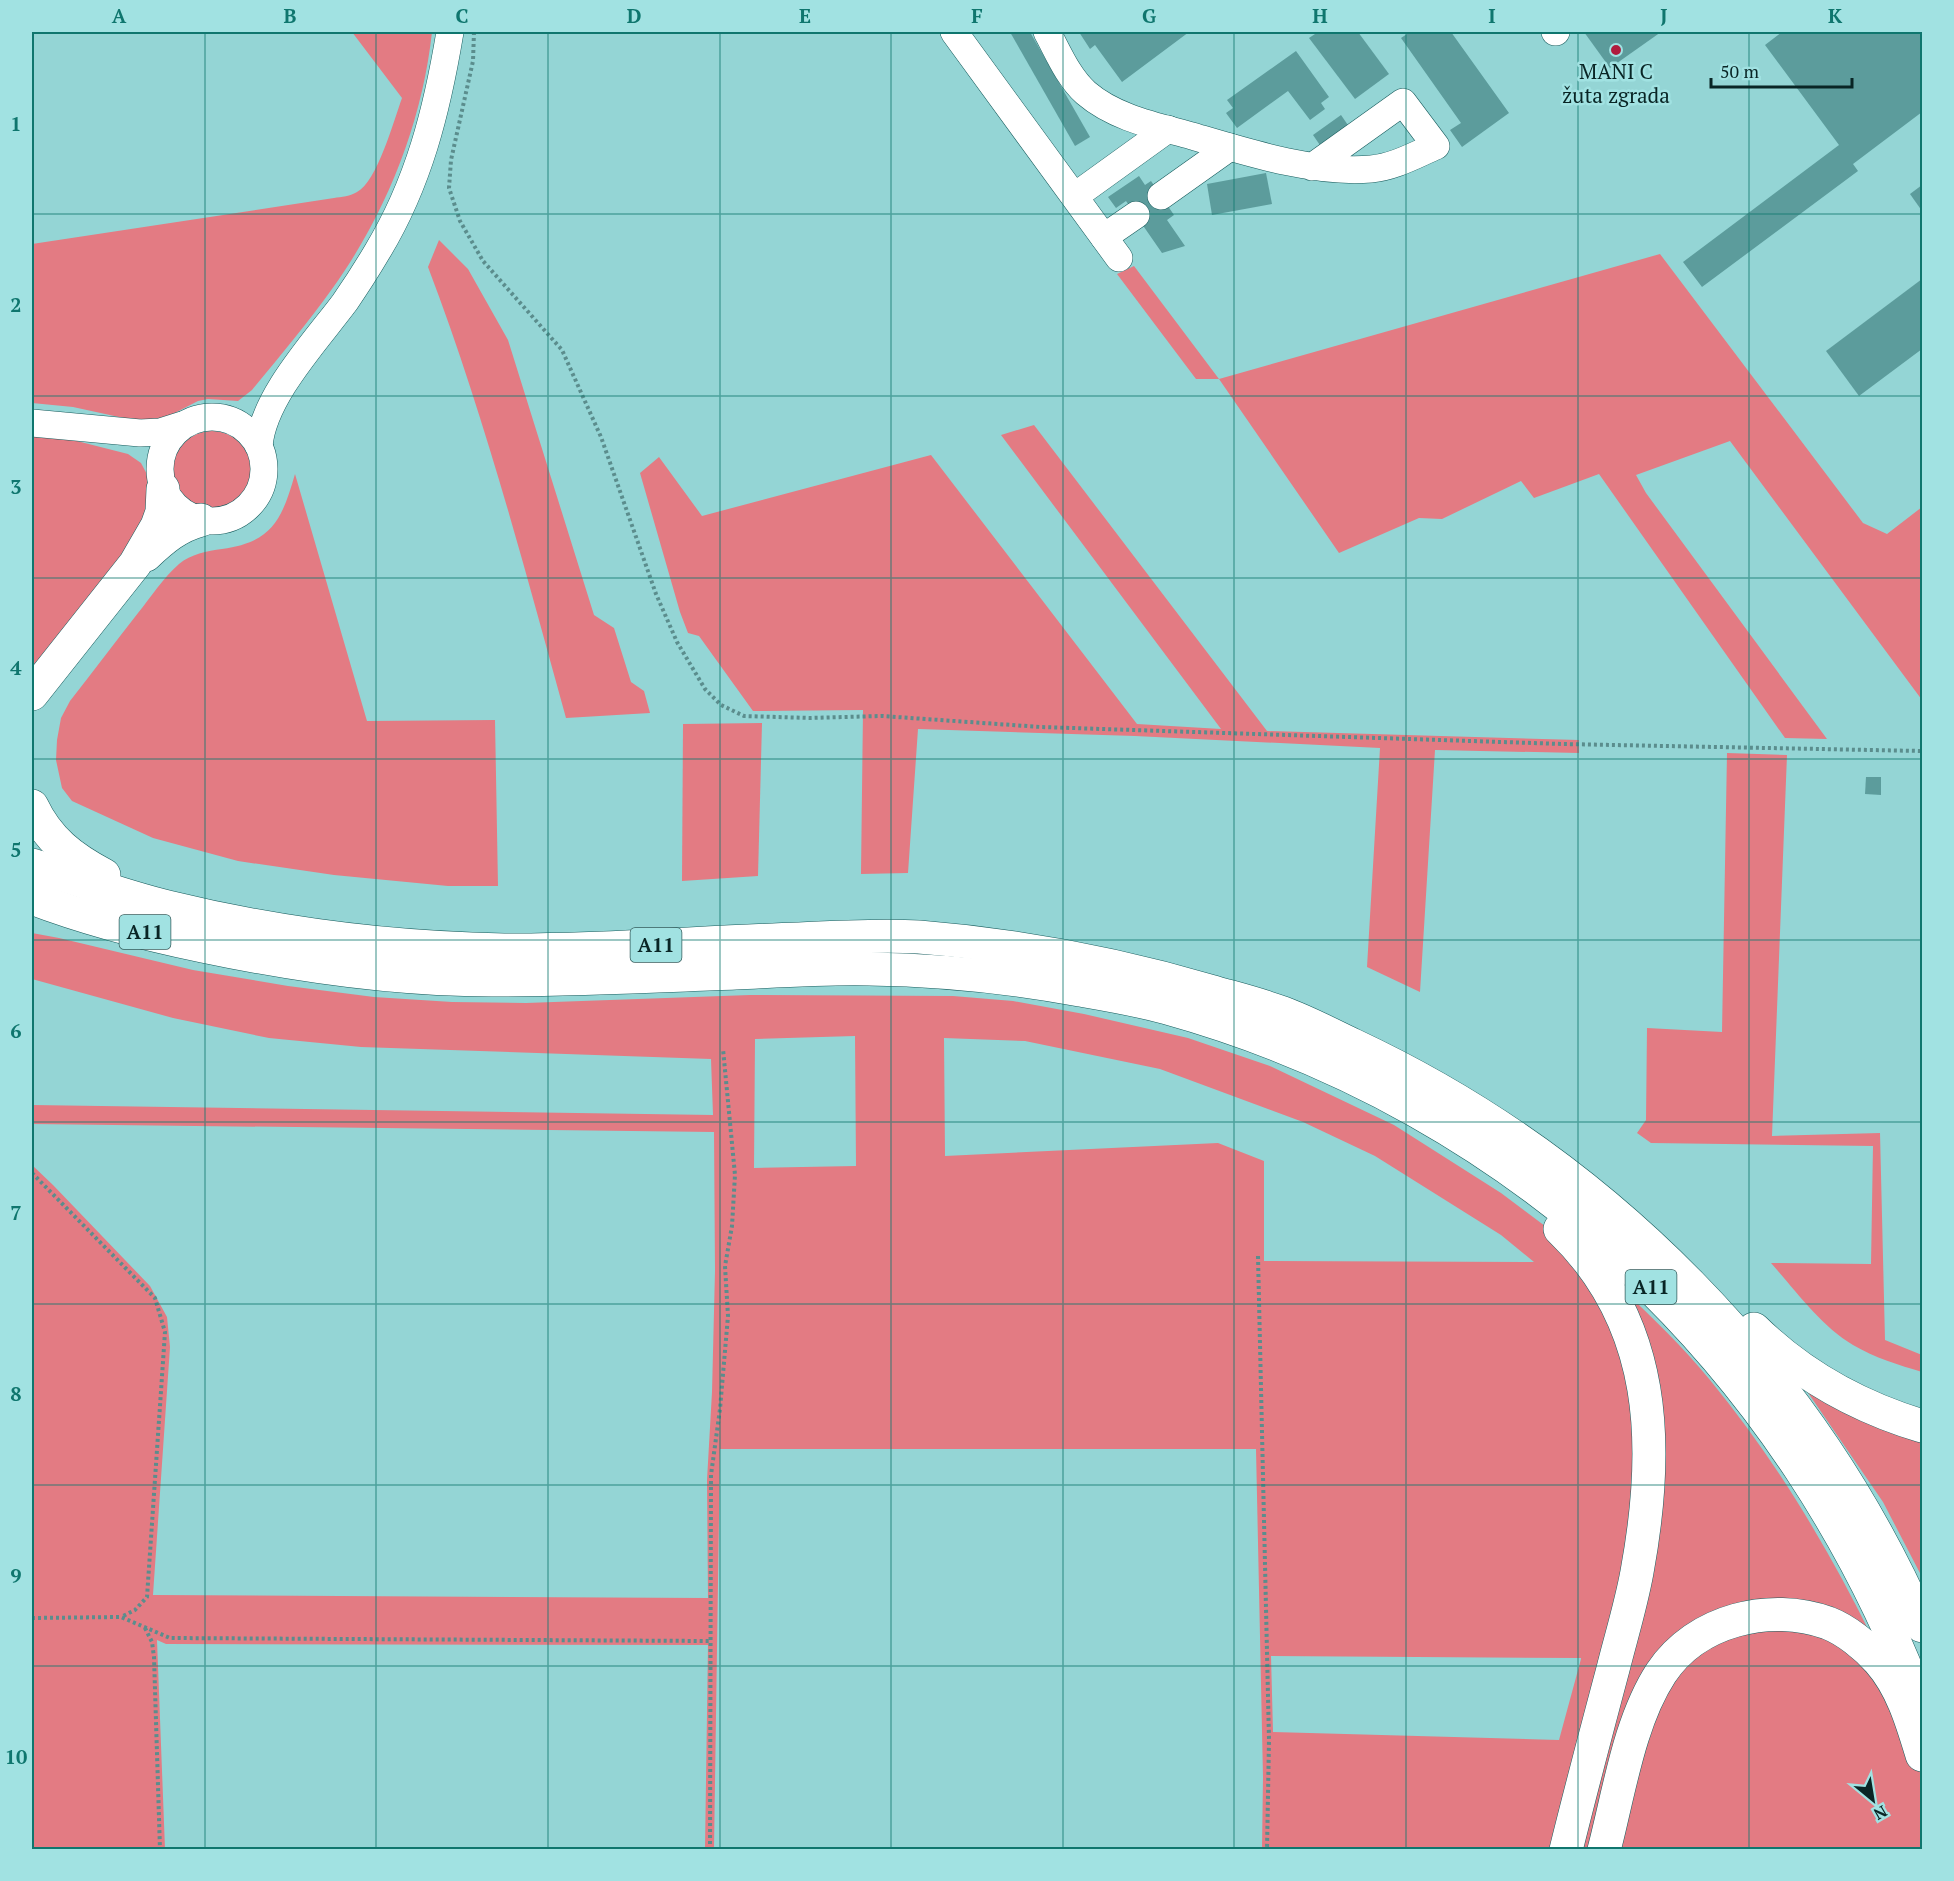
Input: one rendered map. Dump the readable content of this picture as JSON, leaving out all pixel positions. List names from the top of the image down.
{
  "streets": {
    "highway": ["A11"]
  },
  "places": ["MANI C žuta zgrada"],
  "scale_bar": "50 m",
  "north": "bottom right",
  "grid": {
    "columns": [
      "A",
      "B",
      "C",
      "D",
      "E",
      "F",
      "G",
      "H",
      "I",
      "J",
      "K"
    ],
    "rows": [
      "1",
      "2",
      "3",
      "4",
      "5",
      "6",
      "7",
      "8",
      "9",
      "10"
    ]
  }
}
